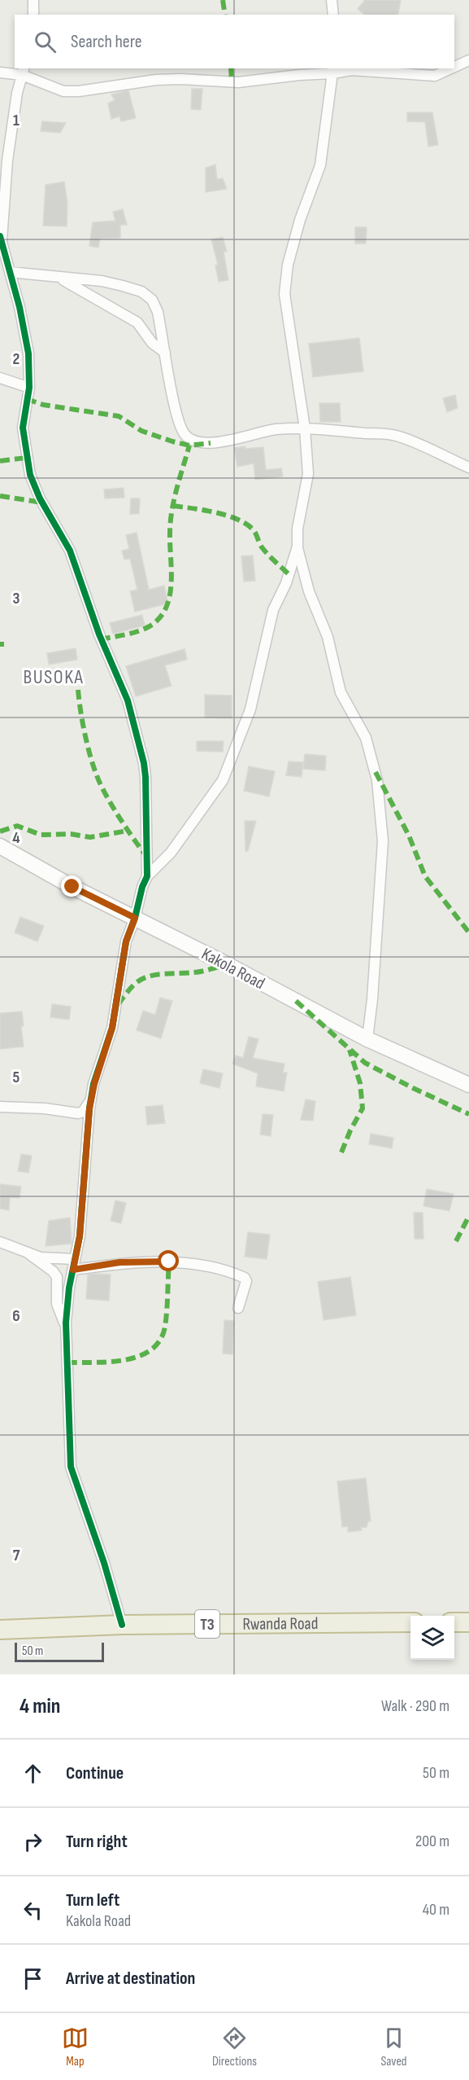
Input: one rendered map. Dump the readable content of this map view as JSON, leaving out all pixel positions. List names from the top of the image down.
{
  "streets": {
    "highway": ["T3", "Rwanda Road"],
    "main road": ["Kakola Road"]
  },
  "districts": ["BUSOKA"],
  "scale_bar": "50 m",
  "page": {
    "search": "Search here",
    "scale": "50 m",
    "heading": ["4 min", "Walk · 290 m"],
    "list": [
      ["Continue", "50 m"],
      ["Turn right", "200 m"],
      ["Turn left", "Kakola Road", "40 m"],
      "Arrive at destination"
    ],
    "nav": ["Map", "Directions", "Saved"]
  },
  "grid": {
    "rows": [
      "1",
      "2",
      "3",
      "4",
      "5",
      "6",
      "7"
    ]
  }
}
